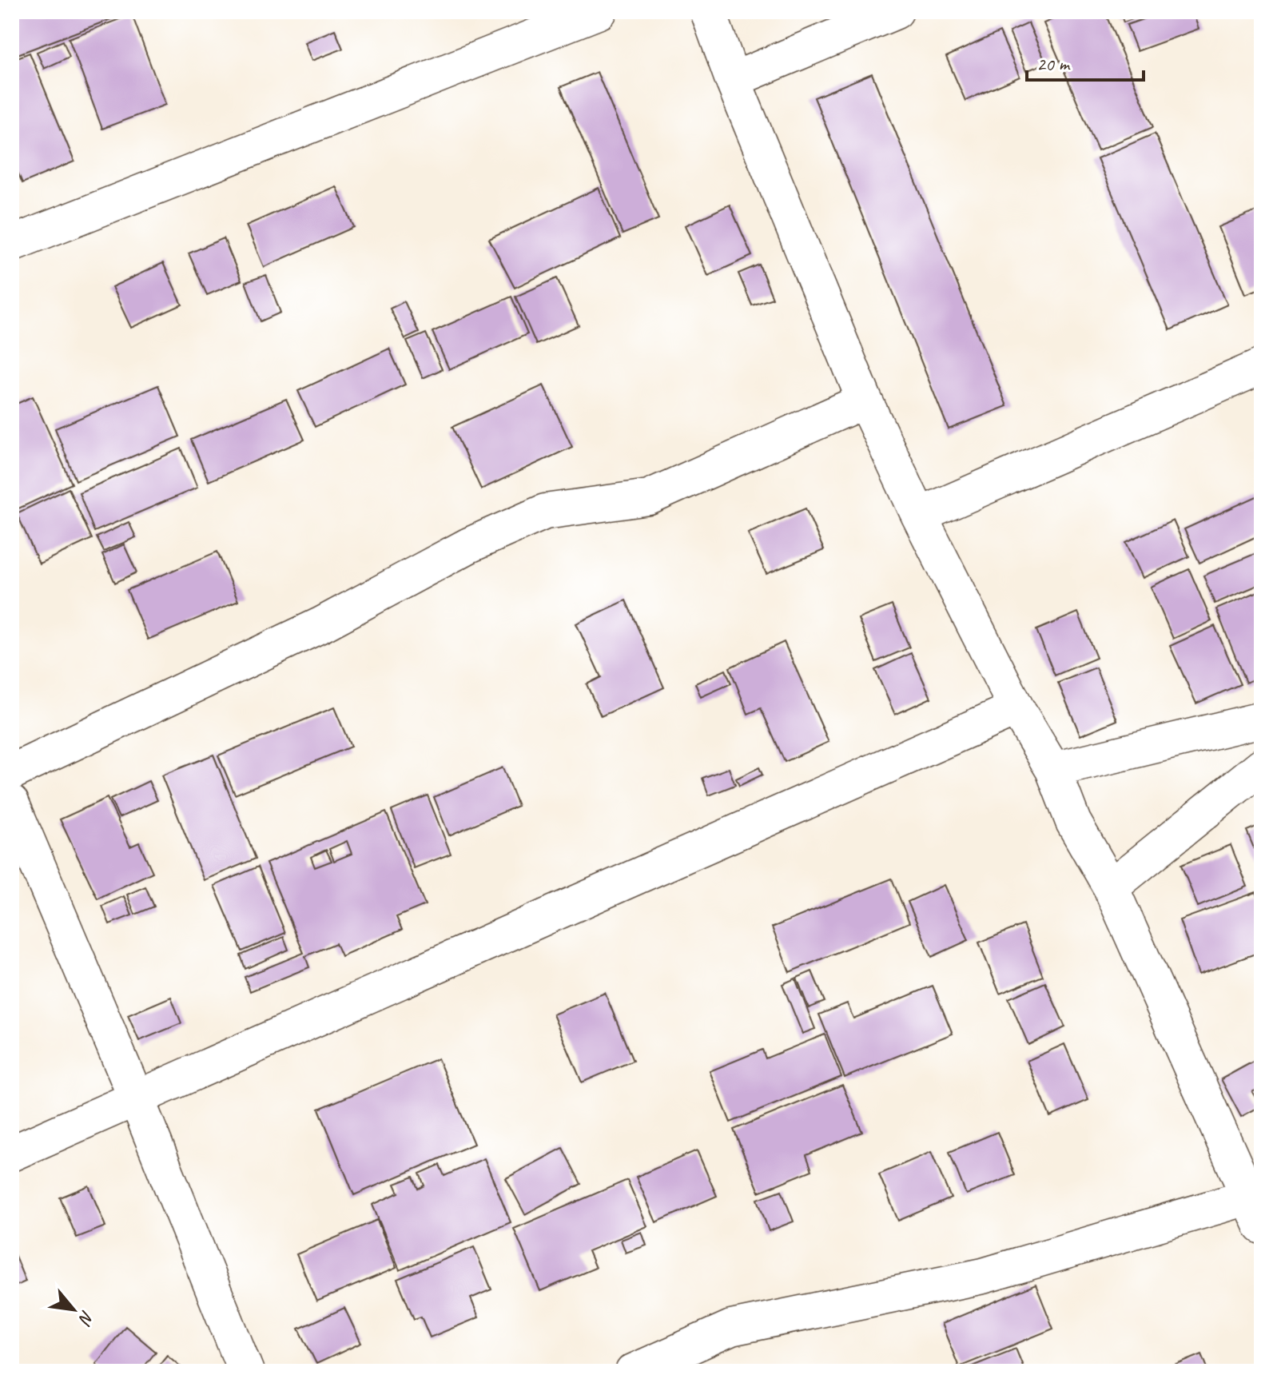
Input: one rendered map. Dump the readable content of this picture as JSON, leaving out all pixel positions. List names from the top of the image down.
{
  "scale_bar": "20 m",
  "north": "bottom right"
}
